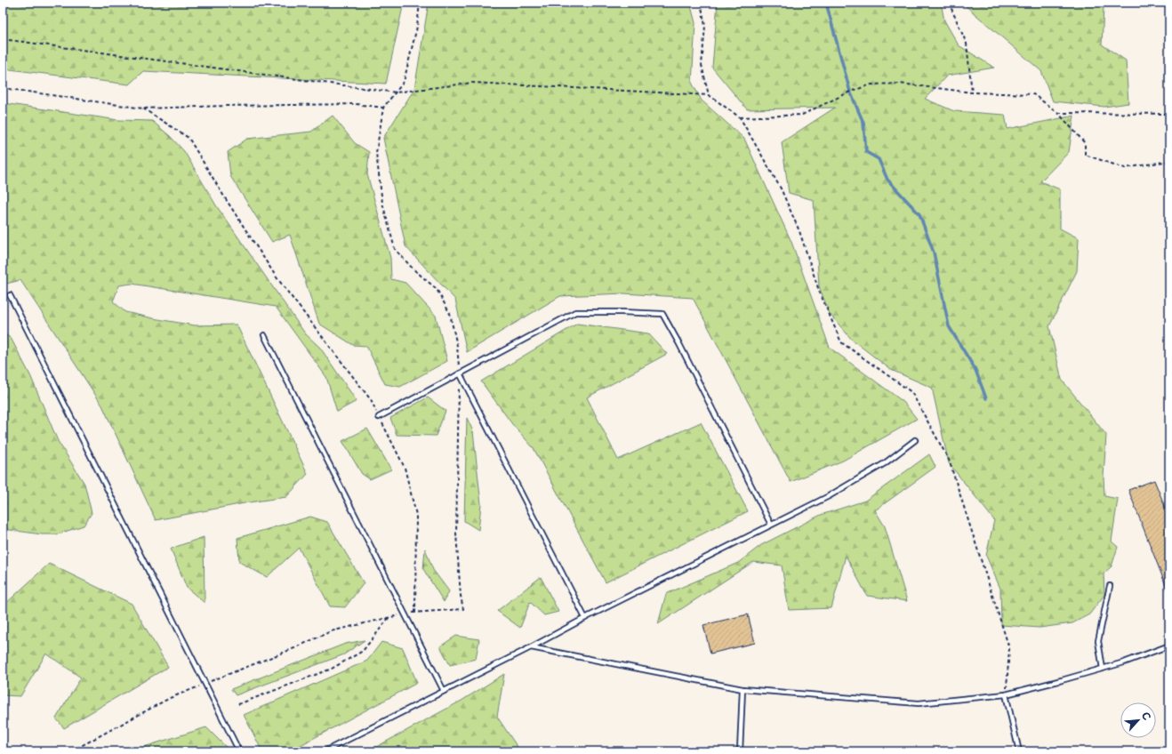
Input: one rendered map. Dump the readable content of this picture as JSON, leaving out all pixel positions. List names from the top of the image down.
{
  "north": "top right"
}
